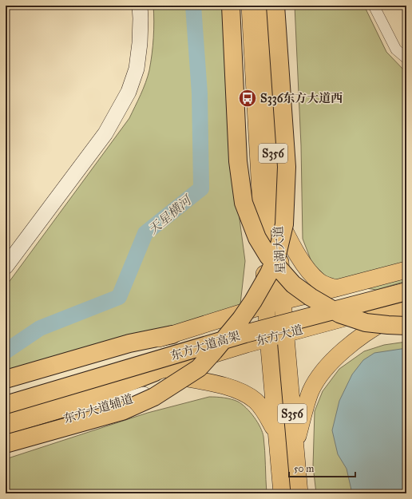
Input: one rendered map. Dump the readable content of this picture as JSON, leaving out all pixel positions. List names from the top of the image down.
{
  "streets": {
    "highway": ["东方大道高架"],
    "main road": ["S356", "星湖大道", "东方大道"],
    "street": ["东方大道辅道"]
  },
  "crossings": [
    ["星湖大道", "东方大道"]
  ],
  "water": ["天星横河"],
  "places": {
    "bus stop": ["S336东方大道西"]
  },
  "scale_bar": "50 m"
}
